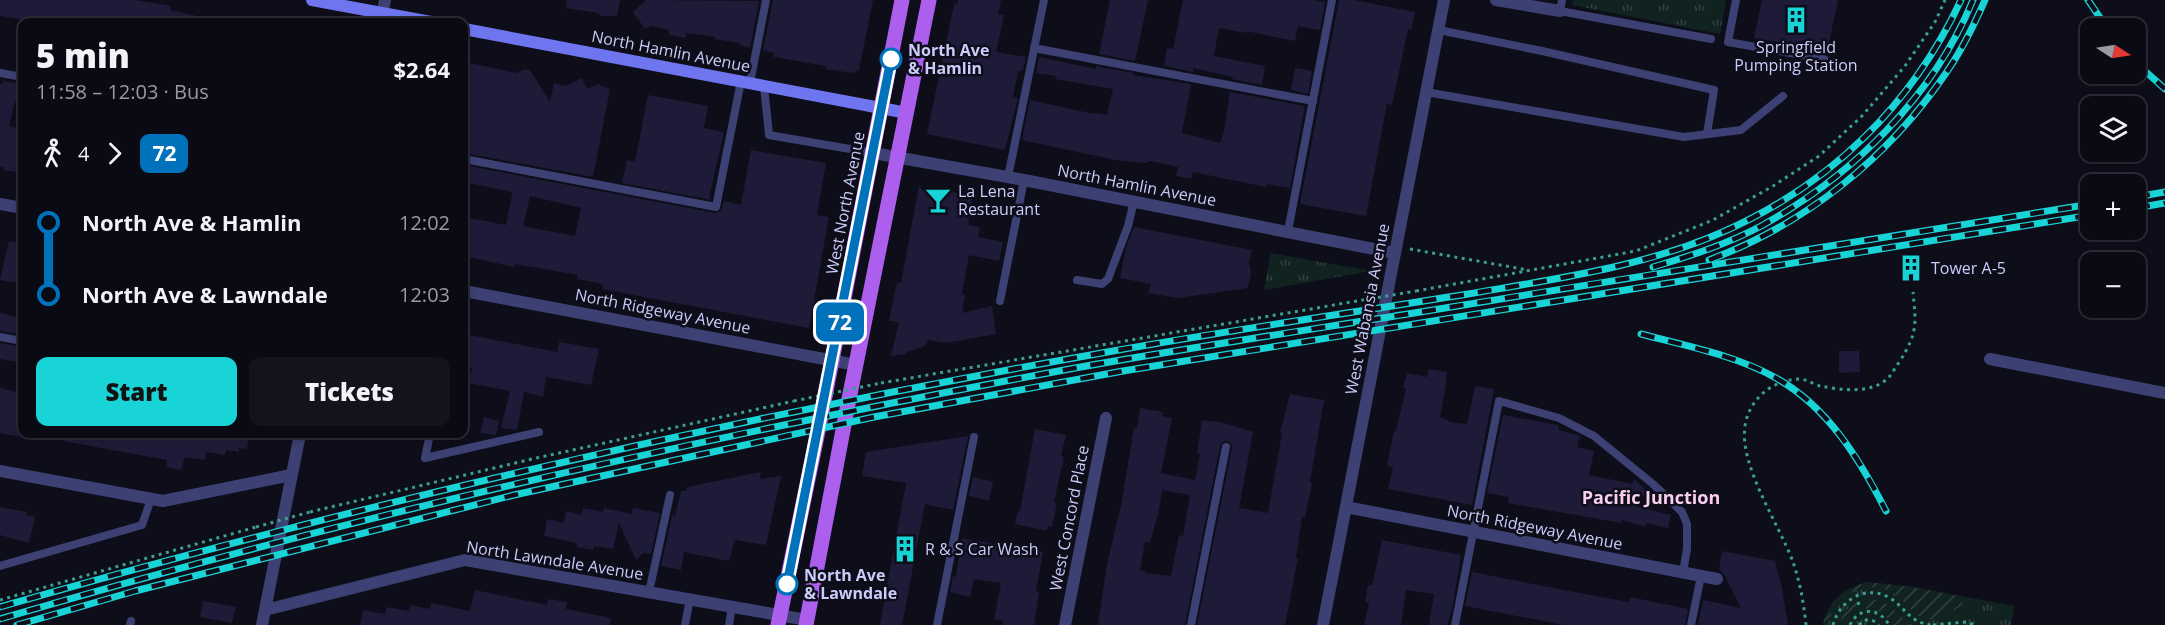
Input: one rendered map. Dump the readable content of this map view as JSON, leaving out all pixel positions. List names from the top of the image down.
{
  "streets": {
    "main road": ["West North Avenue"],
    "street": [
      "North Hamlin Avenue",
      "West Wabansia Avenue",
      "North Ridgeway Avenue",
      "West Concord Place",
      "North Lawndale Avenue"
    ]
  },
  "crossings": [
    ["North Hamlin Avenue", "West North Avenue"],
    ["North Hamlin Avenue", "West Wabansia Avenue"],
    ["West North Avenue", "North Ridgeway Avenue"],
    ["West North Avenue", "North Lawndale Avenue"],
    ["West Wabansia Avenue", "North Ridgeway Avenue"]
  ],
  "districts": ["Pacific Junction"],
  "places": {
    "building": ["Springfield Pumping Station", "Tower A-5", "R & S Car Wash"],
    "other": ["North Ave & Hamlin", "North Ave & Lawndale"],
    "bar": ["La Lena Restaurant"]
  },
  "lines": ["bus line 72"],
  "north": "right",
  "page": {
    "on_map": "72",
    "map_buttons": ["+", "−"],
    "heading": ["5 min", "11:58 – 12:03 · Bus", "$2.64"],
    "legs": ["4", "72"],
    "list": [
      {
        "name": "North Ave & Hamlin",
        "value": "12:02"
      },
      {
        "name": "North Ave & Lawndale",
        "value": "12:03"
      }
    ],
    "buttons": ["Start", "Tickets"]
  }
}
